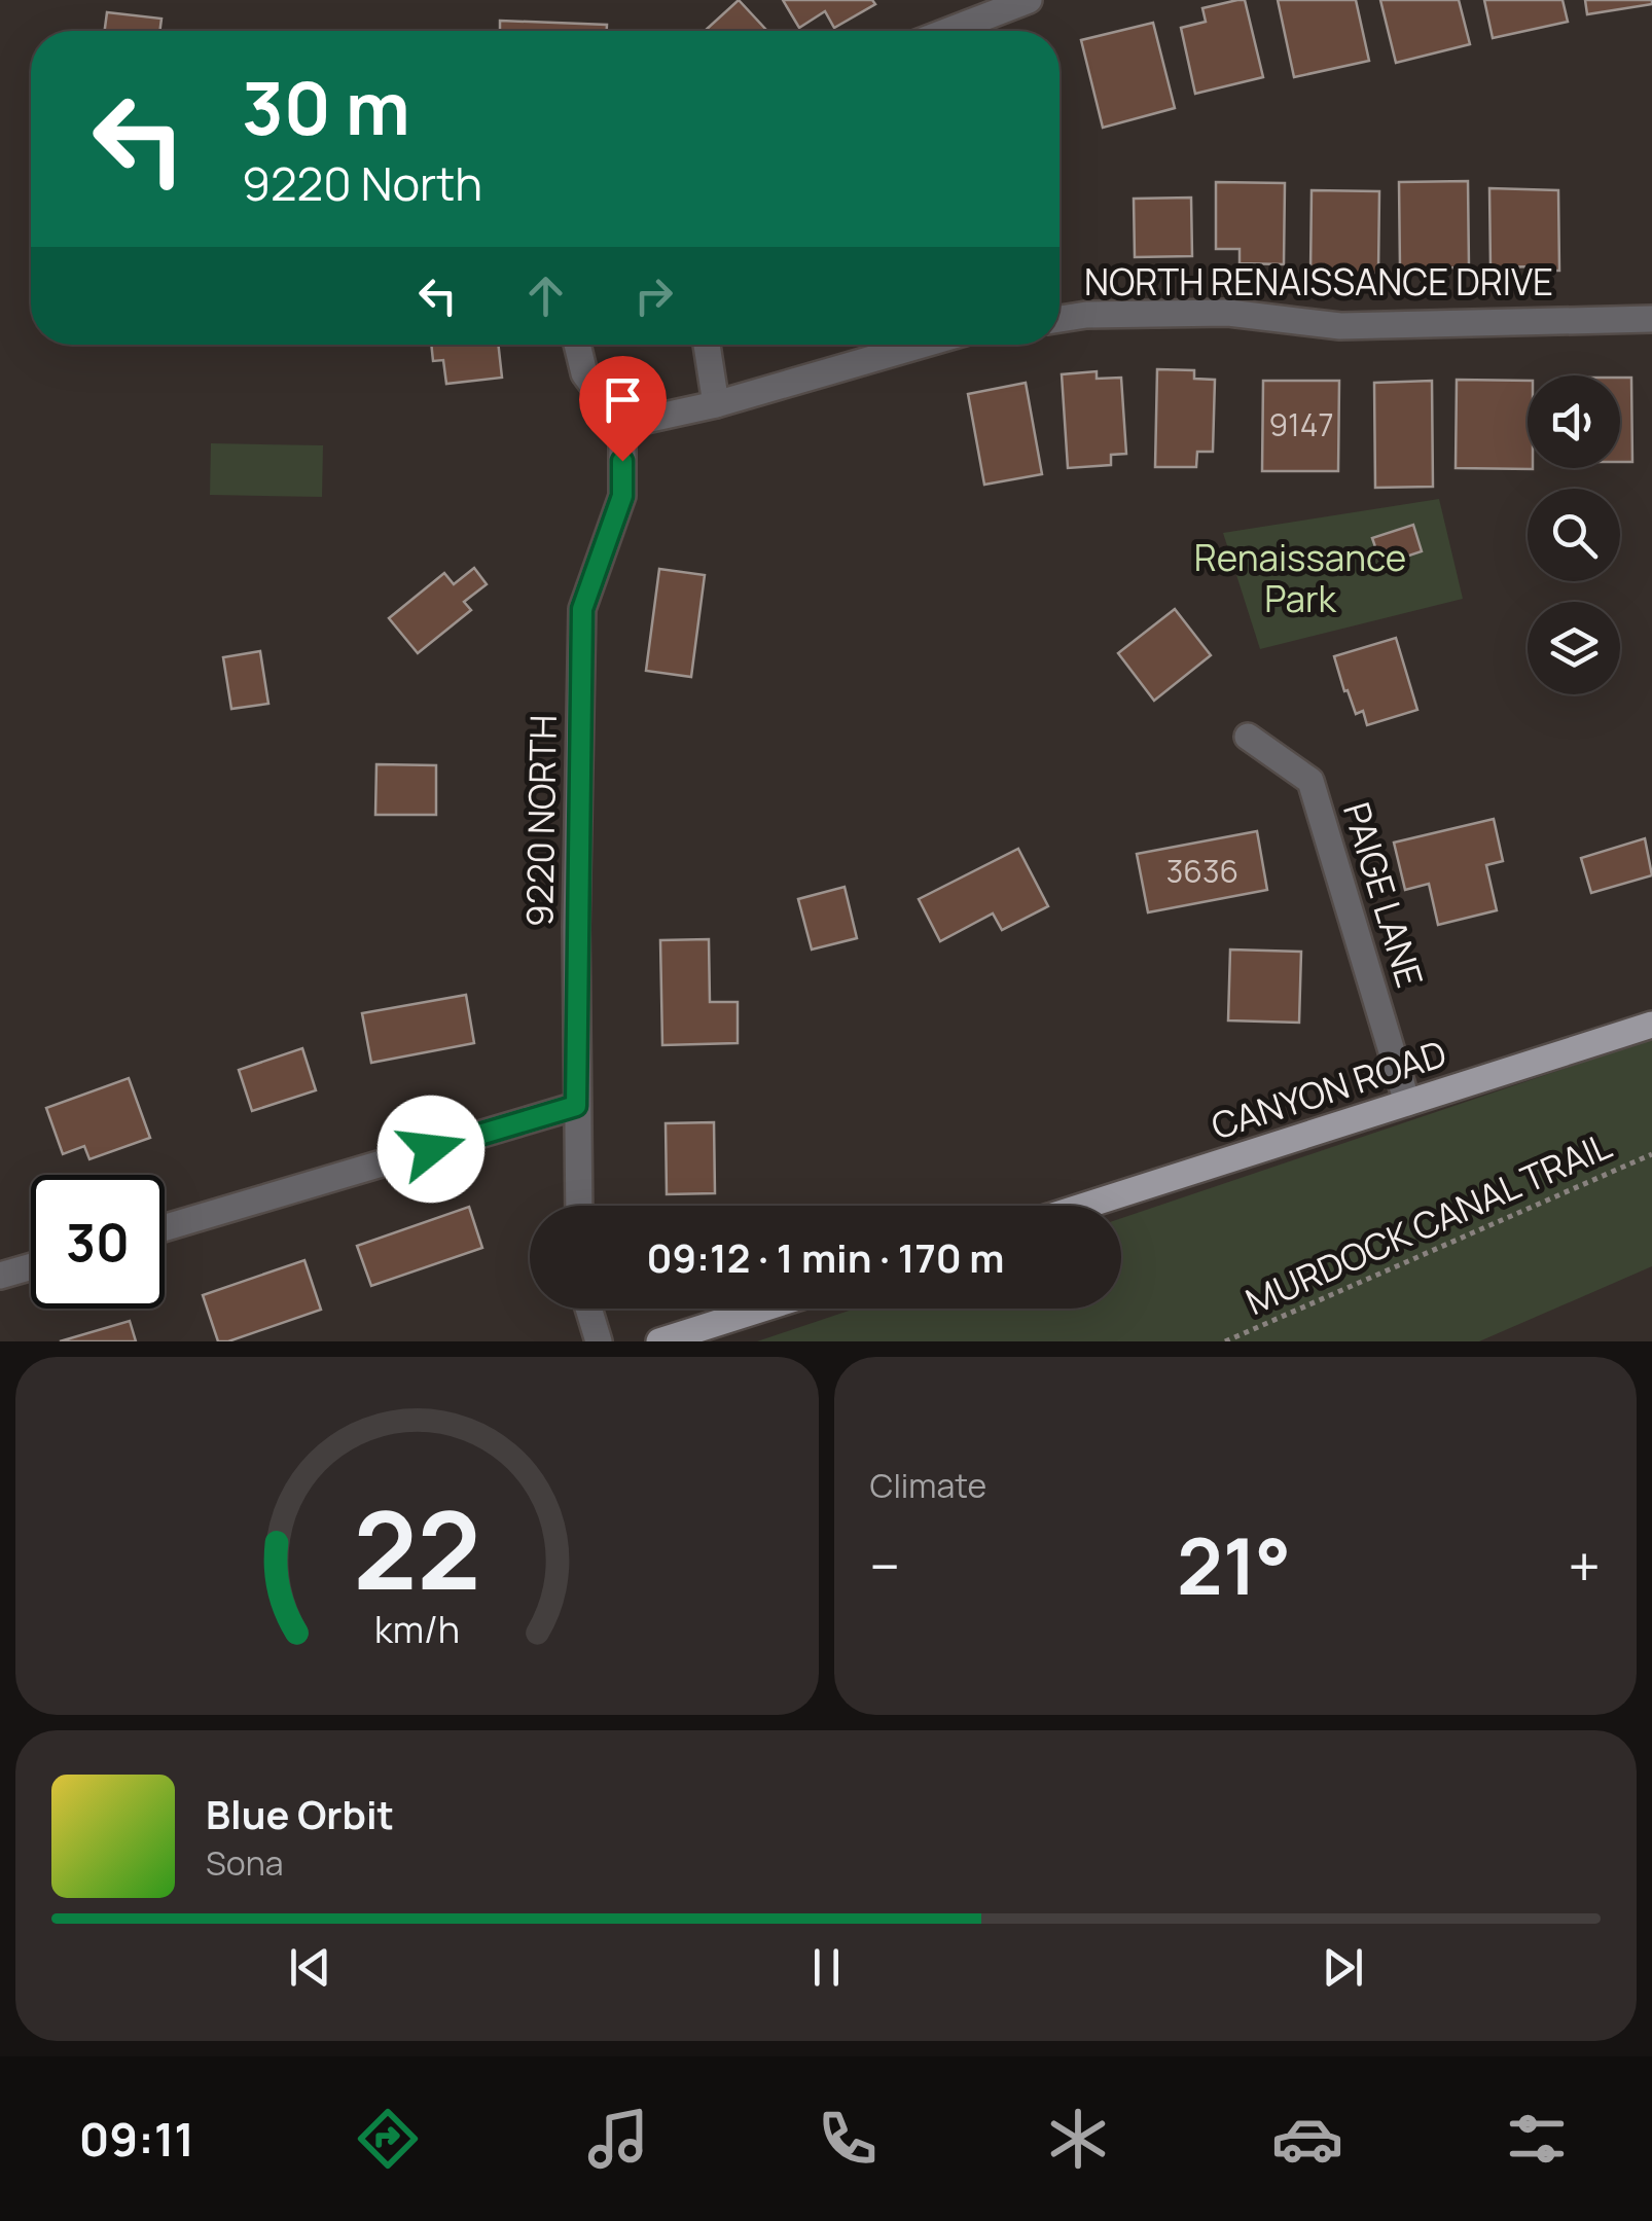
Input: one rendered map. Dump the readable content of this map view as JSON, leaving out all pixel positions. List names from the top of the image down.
{
  "streets": {
    "main road": ["CANYON ROAD"],
    "street": ["NORTH RENAISSANCE DRIVE", "9220 NORTH", "PAIGE LANE"],
    "path": ["MURDOCK CANAL TRAIL"]
  },
  "crossings": [
    ["PAIGE LANE", "CANYON ROAD"]
  ],
  "parks": ["Renaissance Park"],
  "house_numbers": ["9147", "3636"],
  "page": {
    "turn": ["30 m", "9220 North"],
    "limit": "30",
    "trip": "09:12 · 1 min · 170 m",
    "tile": "Climate",
    "heat": ["−", "21°", "+"],
    "song": ["Blue Orbit", "Sona"],
    "tabs": "09:11",
    "gauge": ["22", "km/h"]
  }
}
